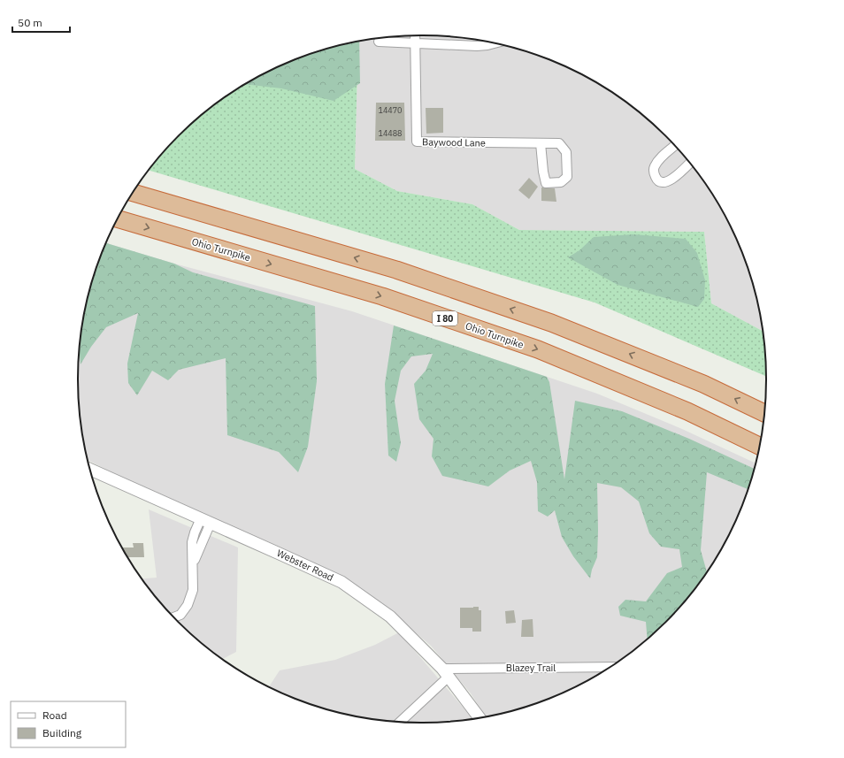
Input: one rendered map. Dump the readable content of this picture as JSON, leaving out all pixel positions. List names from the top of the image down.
{
  "streets": {
    "highway": ["Ohio Turnpike", "I 80"],
    "street": ["Baywood Lane", "Webster Road", "Blazey Trail"]
  },
  "crossings": [
    ["Webster Road", "Blazey Trail"]
  ],
  "house_numbers": ["14470", "14488"],
  "legend": ["Road", "Building"],
  "scale_bar": "50 m"
}
